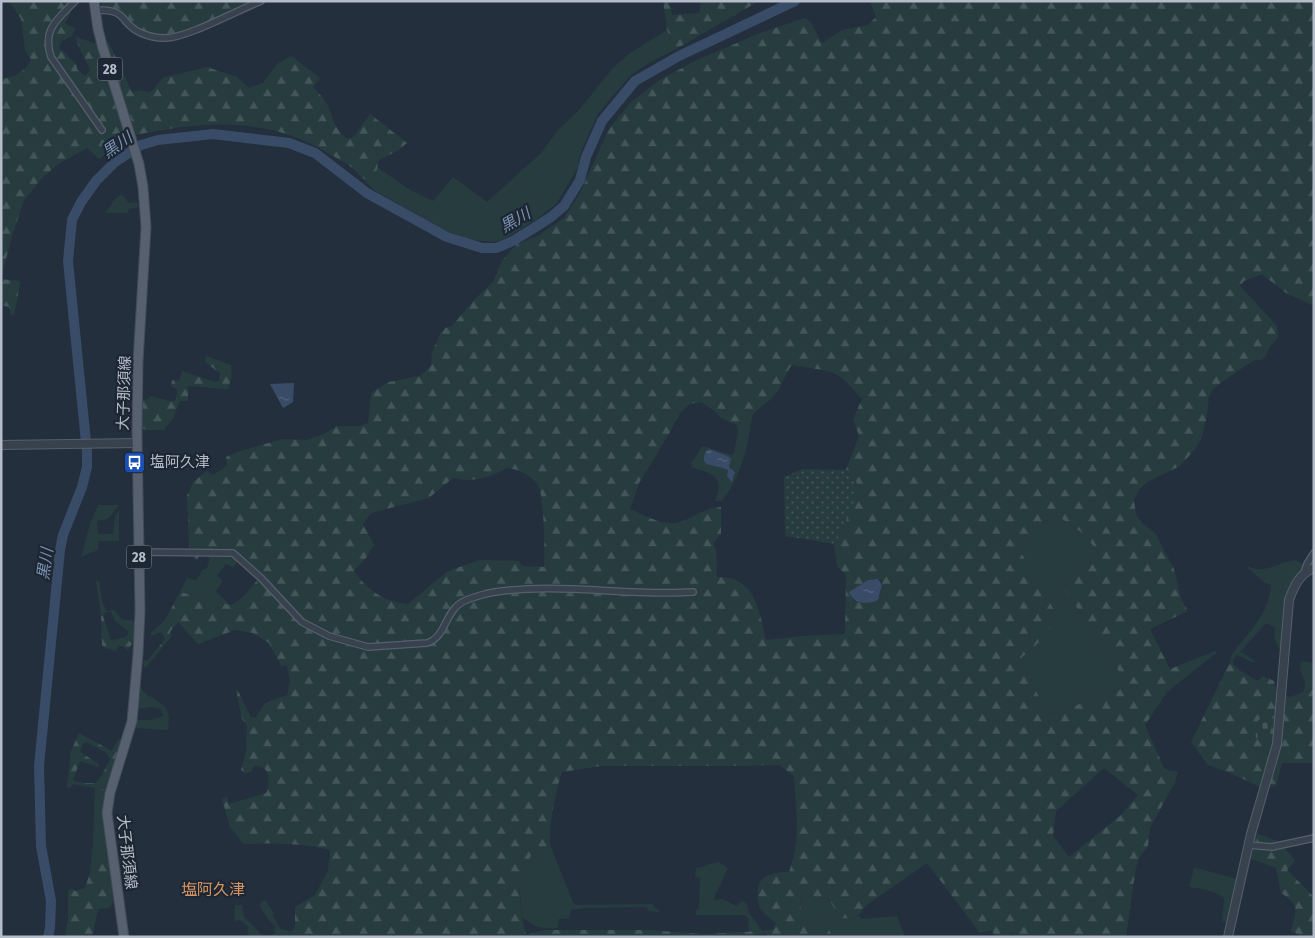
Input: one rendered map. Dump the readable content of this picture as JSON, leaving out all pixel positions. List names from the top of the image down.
{
  "streets": {
    "main road": ["28", "大子那須線"]
  },
  "districts": ["塩阿久津"],
  "water": ["黒川"],
  "places": {
    "bus stop": ["塩阿久津"]
  }
}
